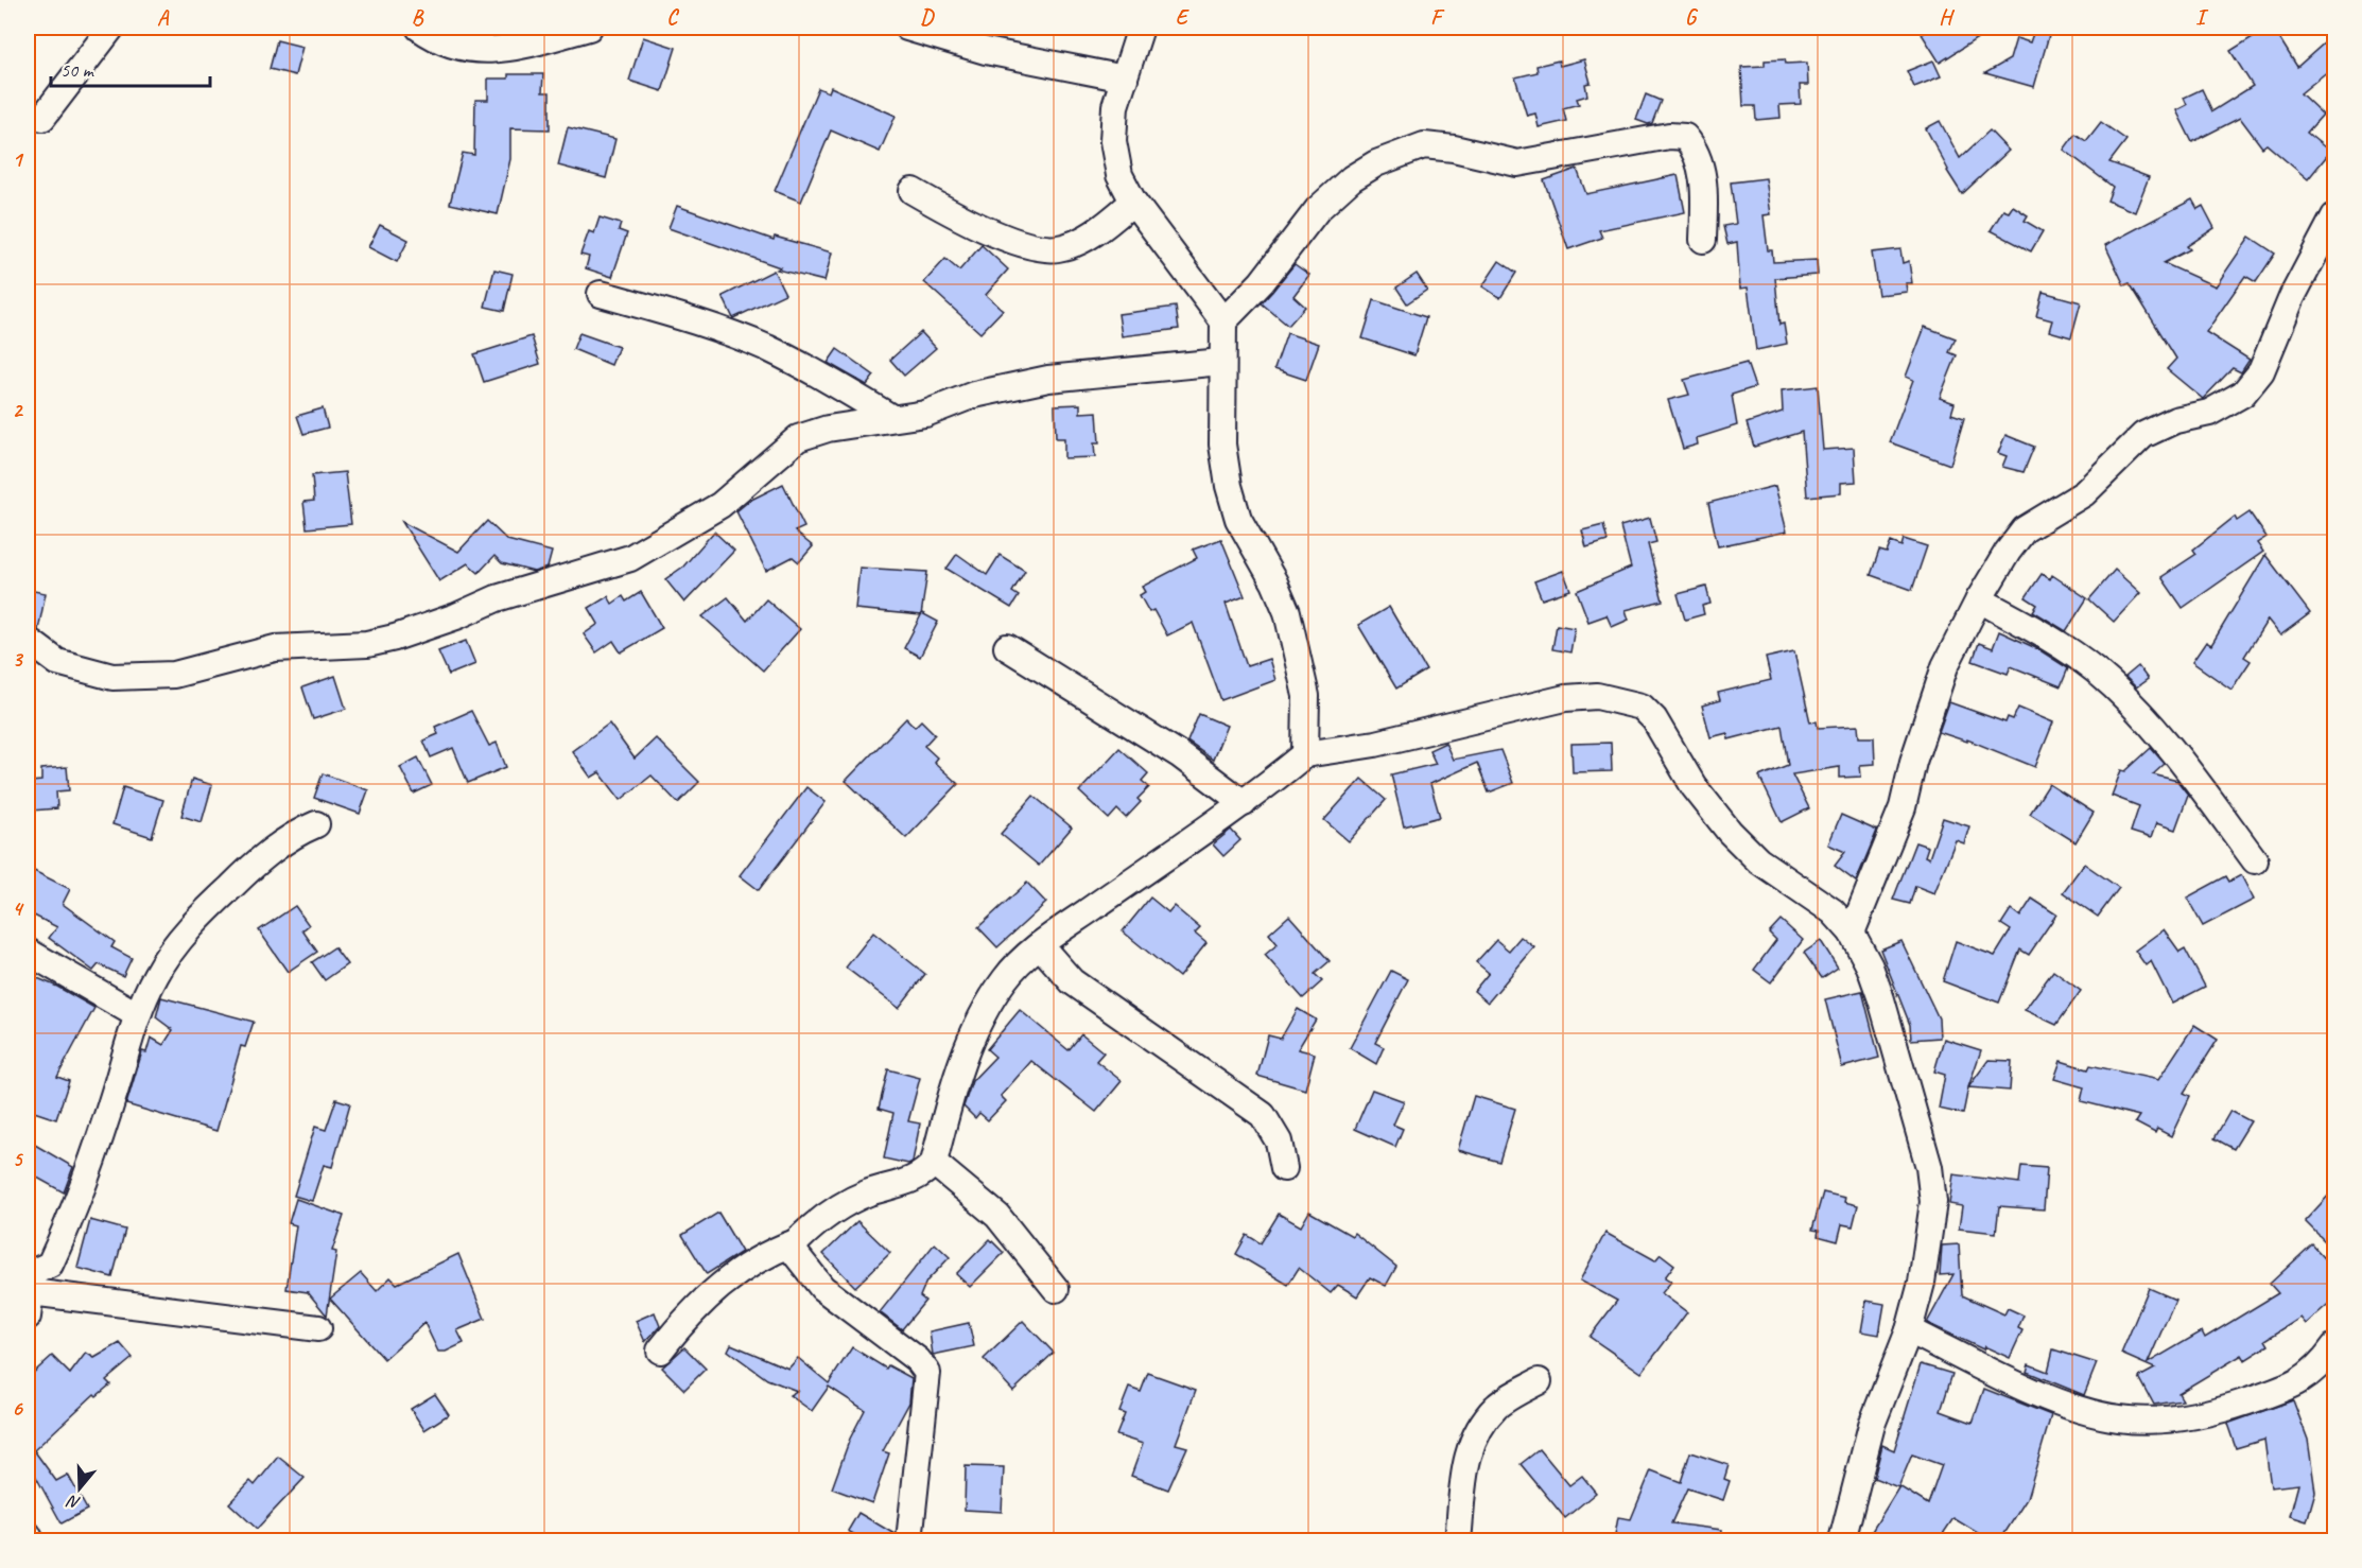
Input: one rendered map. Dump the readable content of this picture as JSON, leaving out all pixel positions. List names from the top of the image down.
{
  "scale_bar": "50 m",
  "north": "bottom",
  "grid": {
    "columns": [
      "A",
      "B",
      "C",
      "D",
      "E",
      "F",
      "G",
      "H",
      "I"
    ],
    "rows": [
      "1",
      "2",
      "3",
      "4",
      "5",
      "6"
    ]
  }
}
